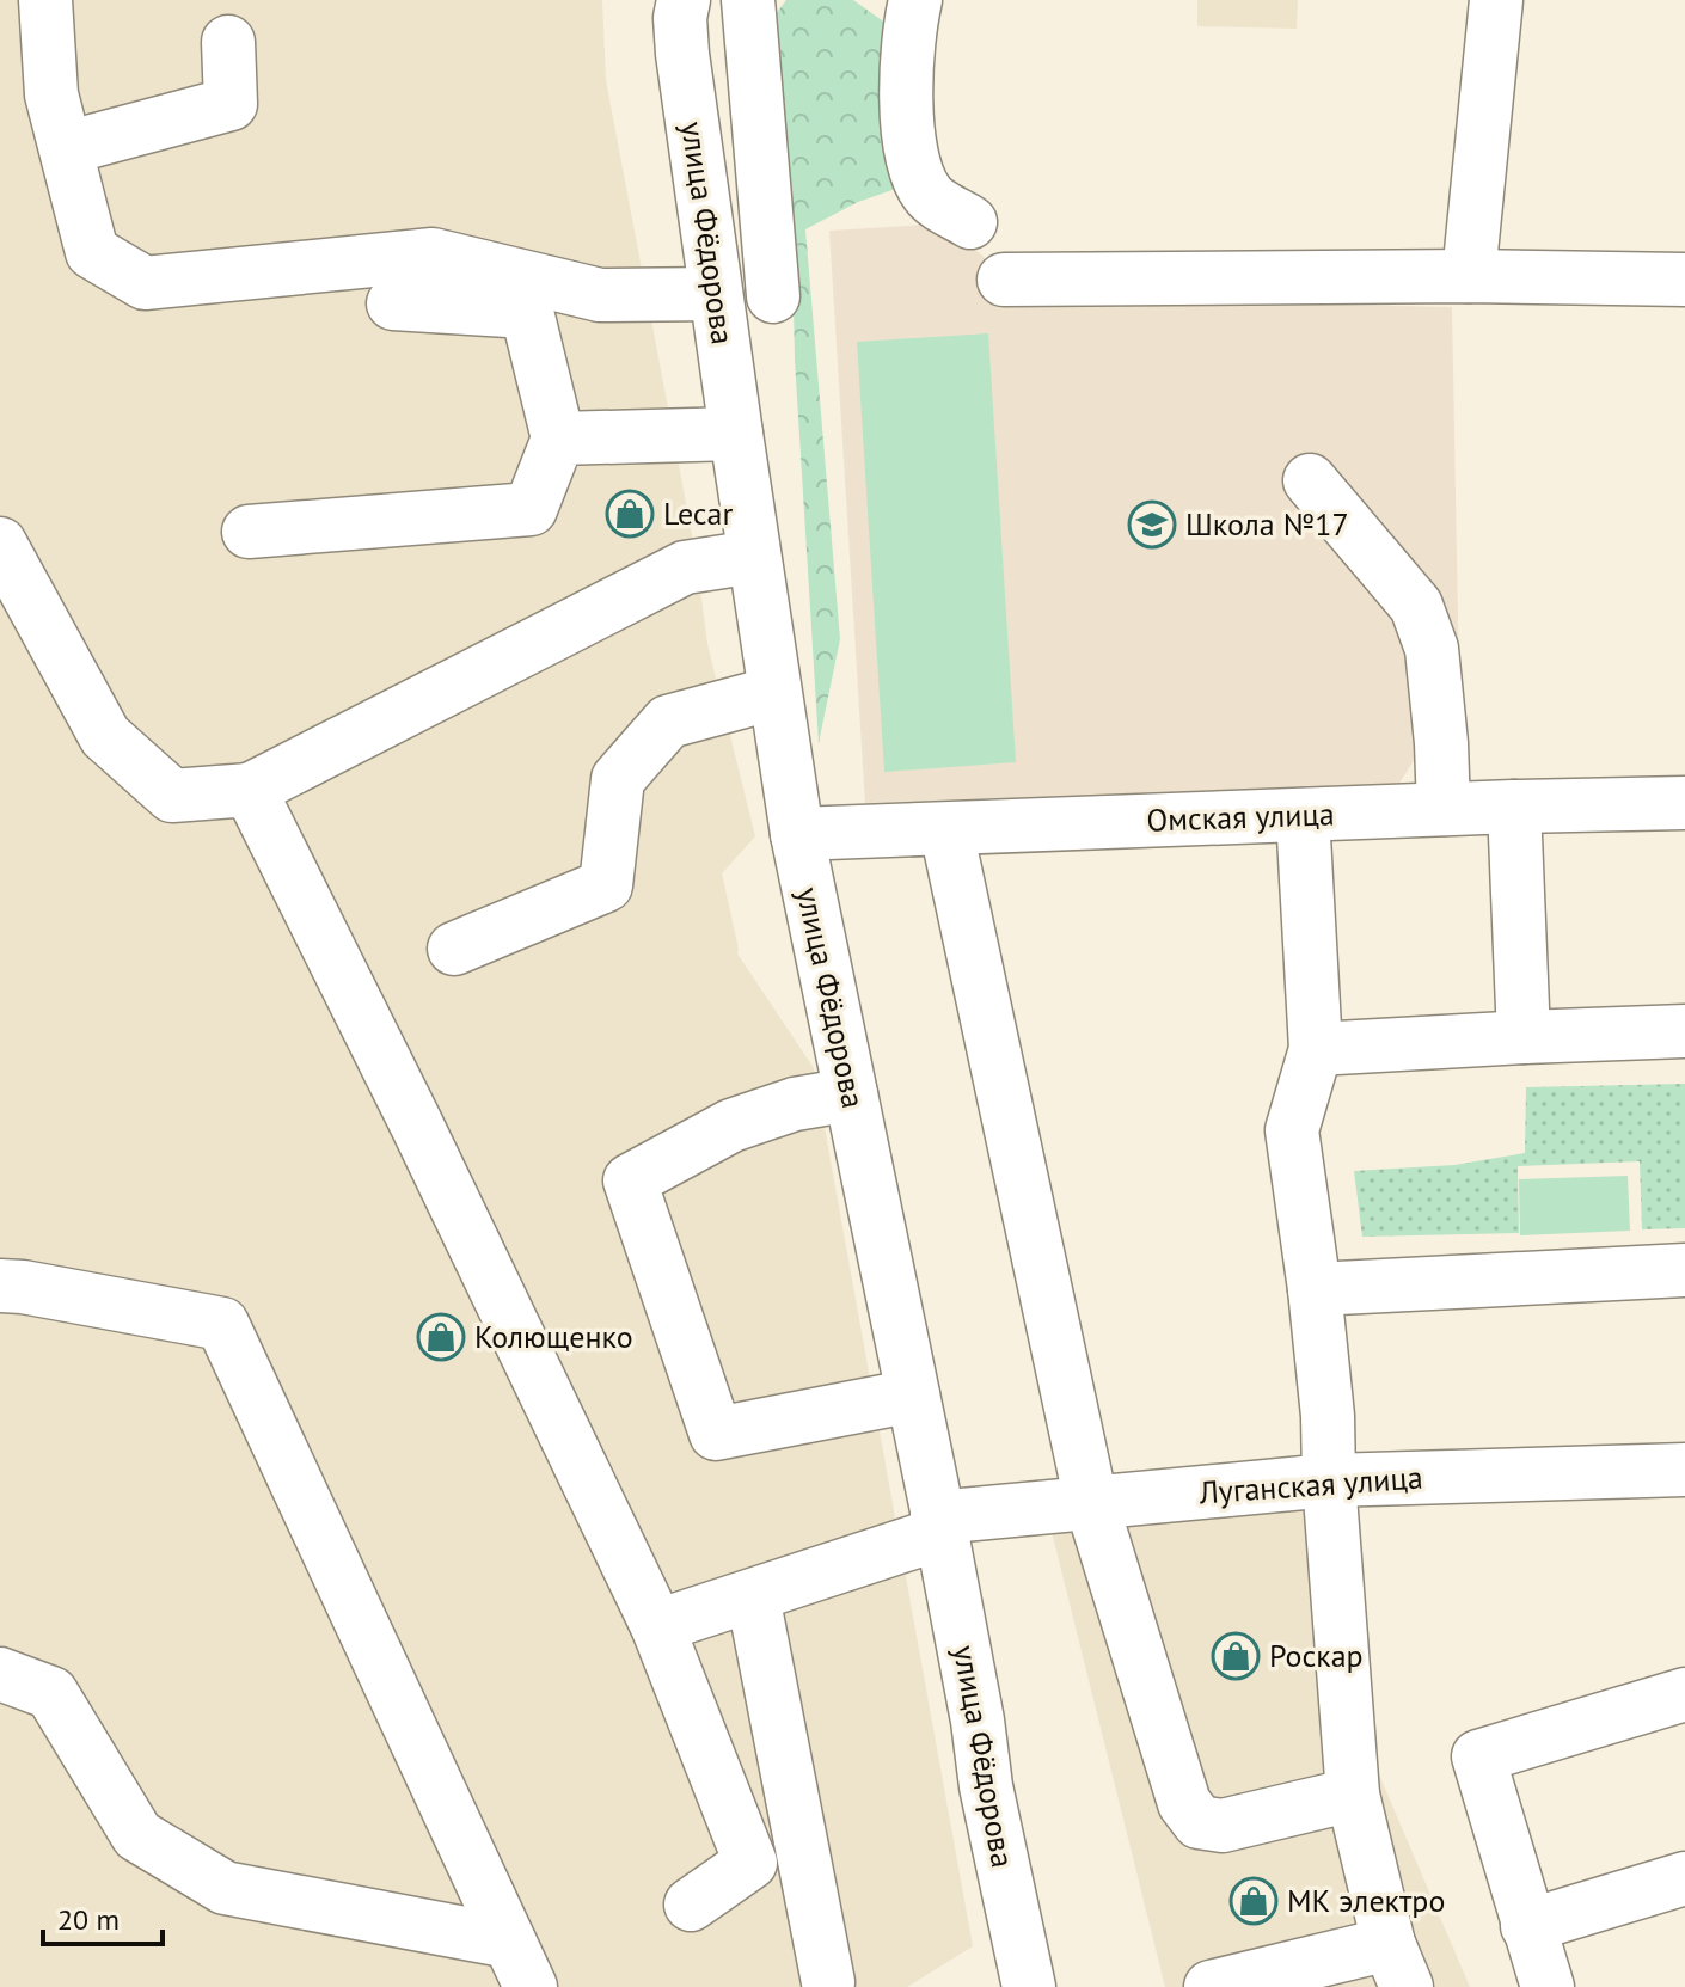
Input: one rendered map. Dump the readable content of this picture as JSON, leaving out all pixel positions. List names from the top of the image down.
{
  "streets": {
    "street": ["улица Фёдорова", "Омская улица", "Луганская улица"]
  },
  "crossings": [
    ["улица Фёдорова", "Омская улица"],
    ["улица Фёдорова", "Луганская улица"]
  ],
  "places": {
    "shop": [
      "Lecar",
      "Колющенко",
      "Роскар",
      "МК электро"
    ],
    "school or university": ["Школа №17"]
  },
  "scale_bar": "20 m"
}
